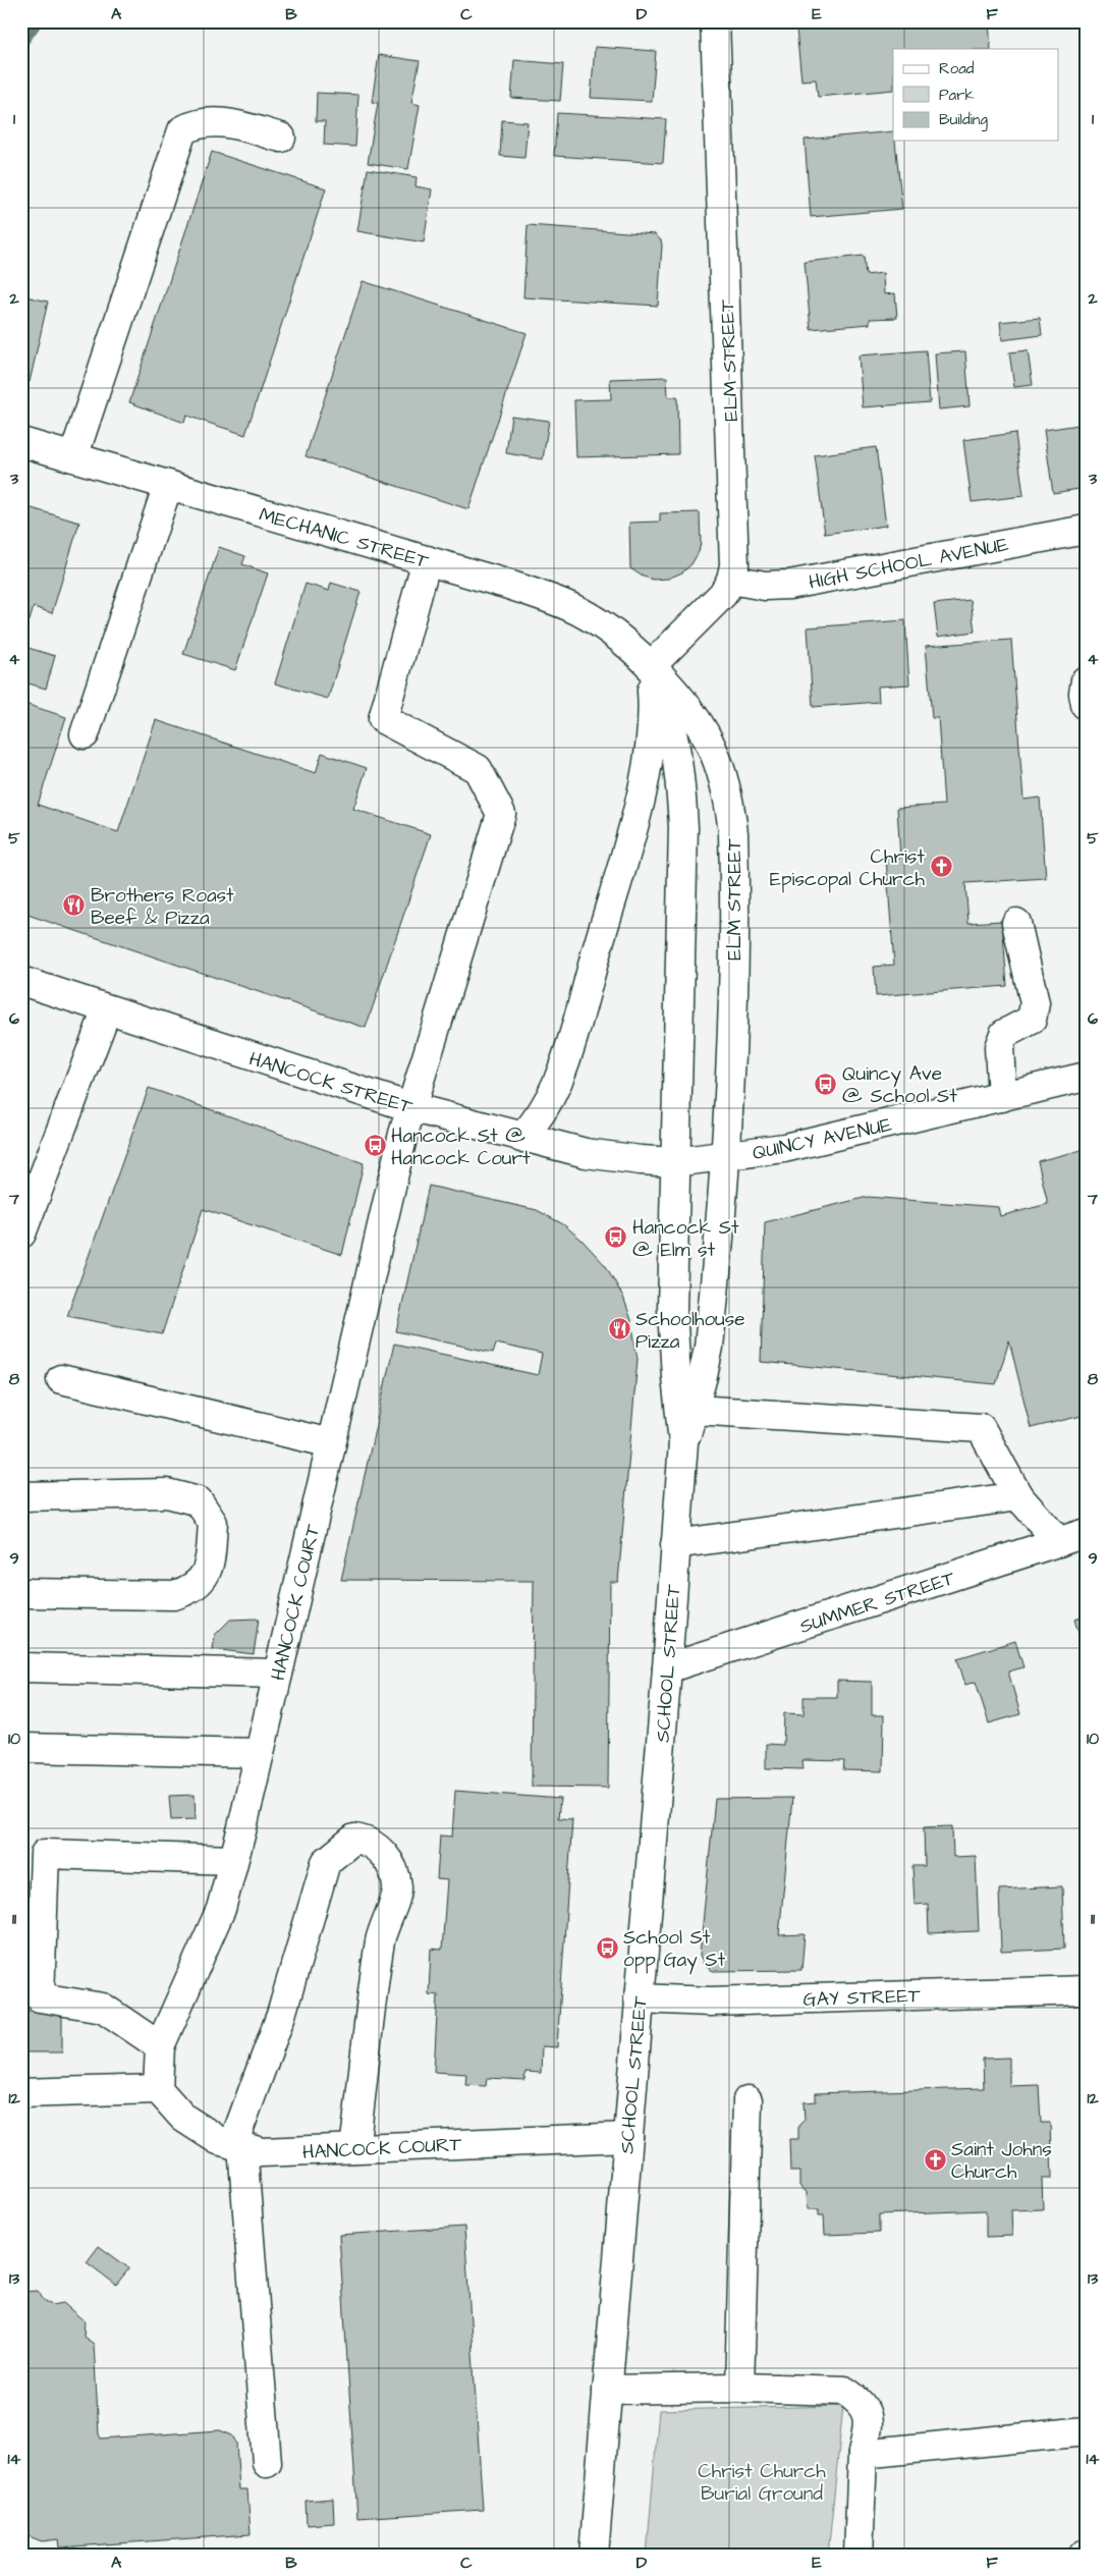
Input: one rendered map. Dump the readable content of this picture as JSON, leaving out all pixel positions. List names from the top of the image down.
{
  "streets": {
    "main road": [
      "ELM STREET",
      "MECHANIC STREET",
      "HIGH SCHOOL AVENUE",
      "HANCOCK STREET",
      "QUINCY AVENUE",
      "SUMMER STREET",
      "HANCOCK COURT",
      "SCHOOL STREET",
      "GAY STREET"
    ]
  },
  "crossings": [
    ["ELM STREET", "MECHANIC STREET"],
    ["ELM STREET", "HIGH SCHOOL AVENUE"],
    ["ELM STREET", "QUINCY AVENUE"],
    ["ELM STREET", "SCHOOL STREET"],
    ["MECHANIC STREET", "HANCOCK COURT"],
    ["HANCOCK STREET", "QUINCY AVENUE"],
    ["HANCOCK STREET", "HANCOCK COURT"],
    ["HANCOCK STREET", "SCHOOL STREET"],
    ["QUINCY AVENUE", "SCHOOL STREET"],
    ["SUMMER STREET", "SCHOOL STREET"],
    ["HANCOCK COURT", "SCHOOL STREET"],
    ["SCHOOL STREET", "GAY STREET"]
  ],
  "parks": ["Christ Church Burial Ground"],
  "places": {
    "church": ["Christ Episcopal Church", "Saint Johns Church"],
    "restaurant": ["Brothers Roast Beef & Pizza", "Schoolhouse Pizza"],
    "bus stop": [
      "Quincy Ave @ School St",
      "Hancock St @ Hancock Court",
      "Hancock St @ Elm st",
      "School St opp Gay St"
    ]
  },
  "legend": ["Road", "Park", "Building"],
  "grid": {
    "columns": [
      "A",
      "B",
      "C",
      "D",
      "E",
      "F"
    ],
    "rows": [
      "1",
      "2",
      "3",
      "4",
      "5",
      "6",
      "7",
      "8",
      "9",
      "10",
      "11",
      "12",
      "13",
      "14"
    ]
  }
}
